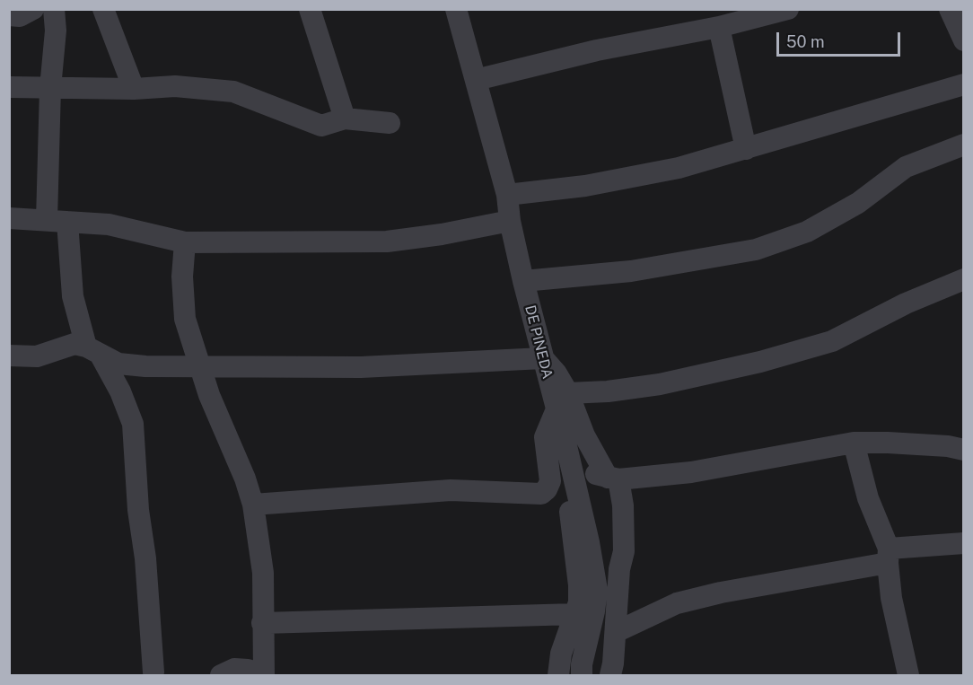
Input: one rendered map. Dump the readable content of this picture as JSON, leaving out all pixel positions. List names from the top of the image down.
{
  "streets": {
    "street": ["DE PINEDA"]
  },
  "scale_bar": "50 m"
}
